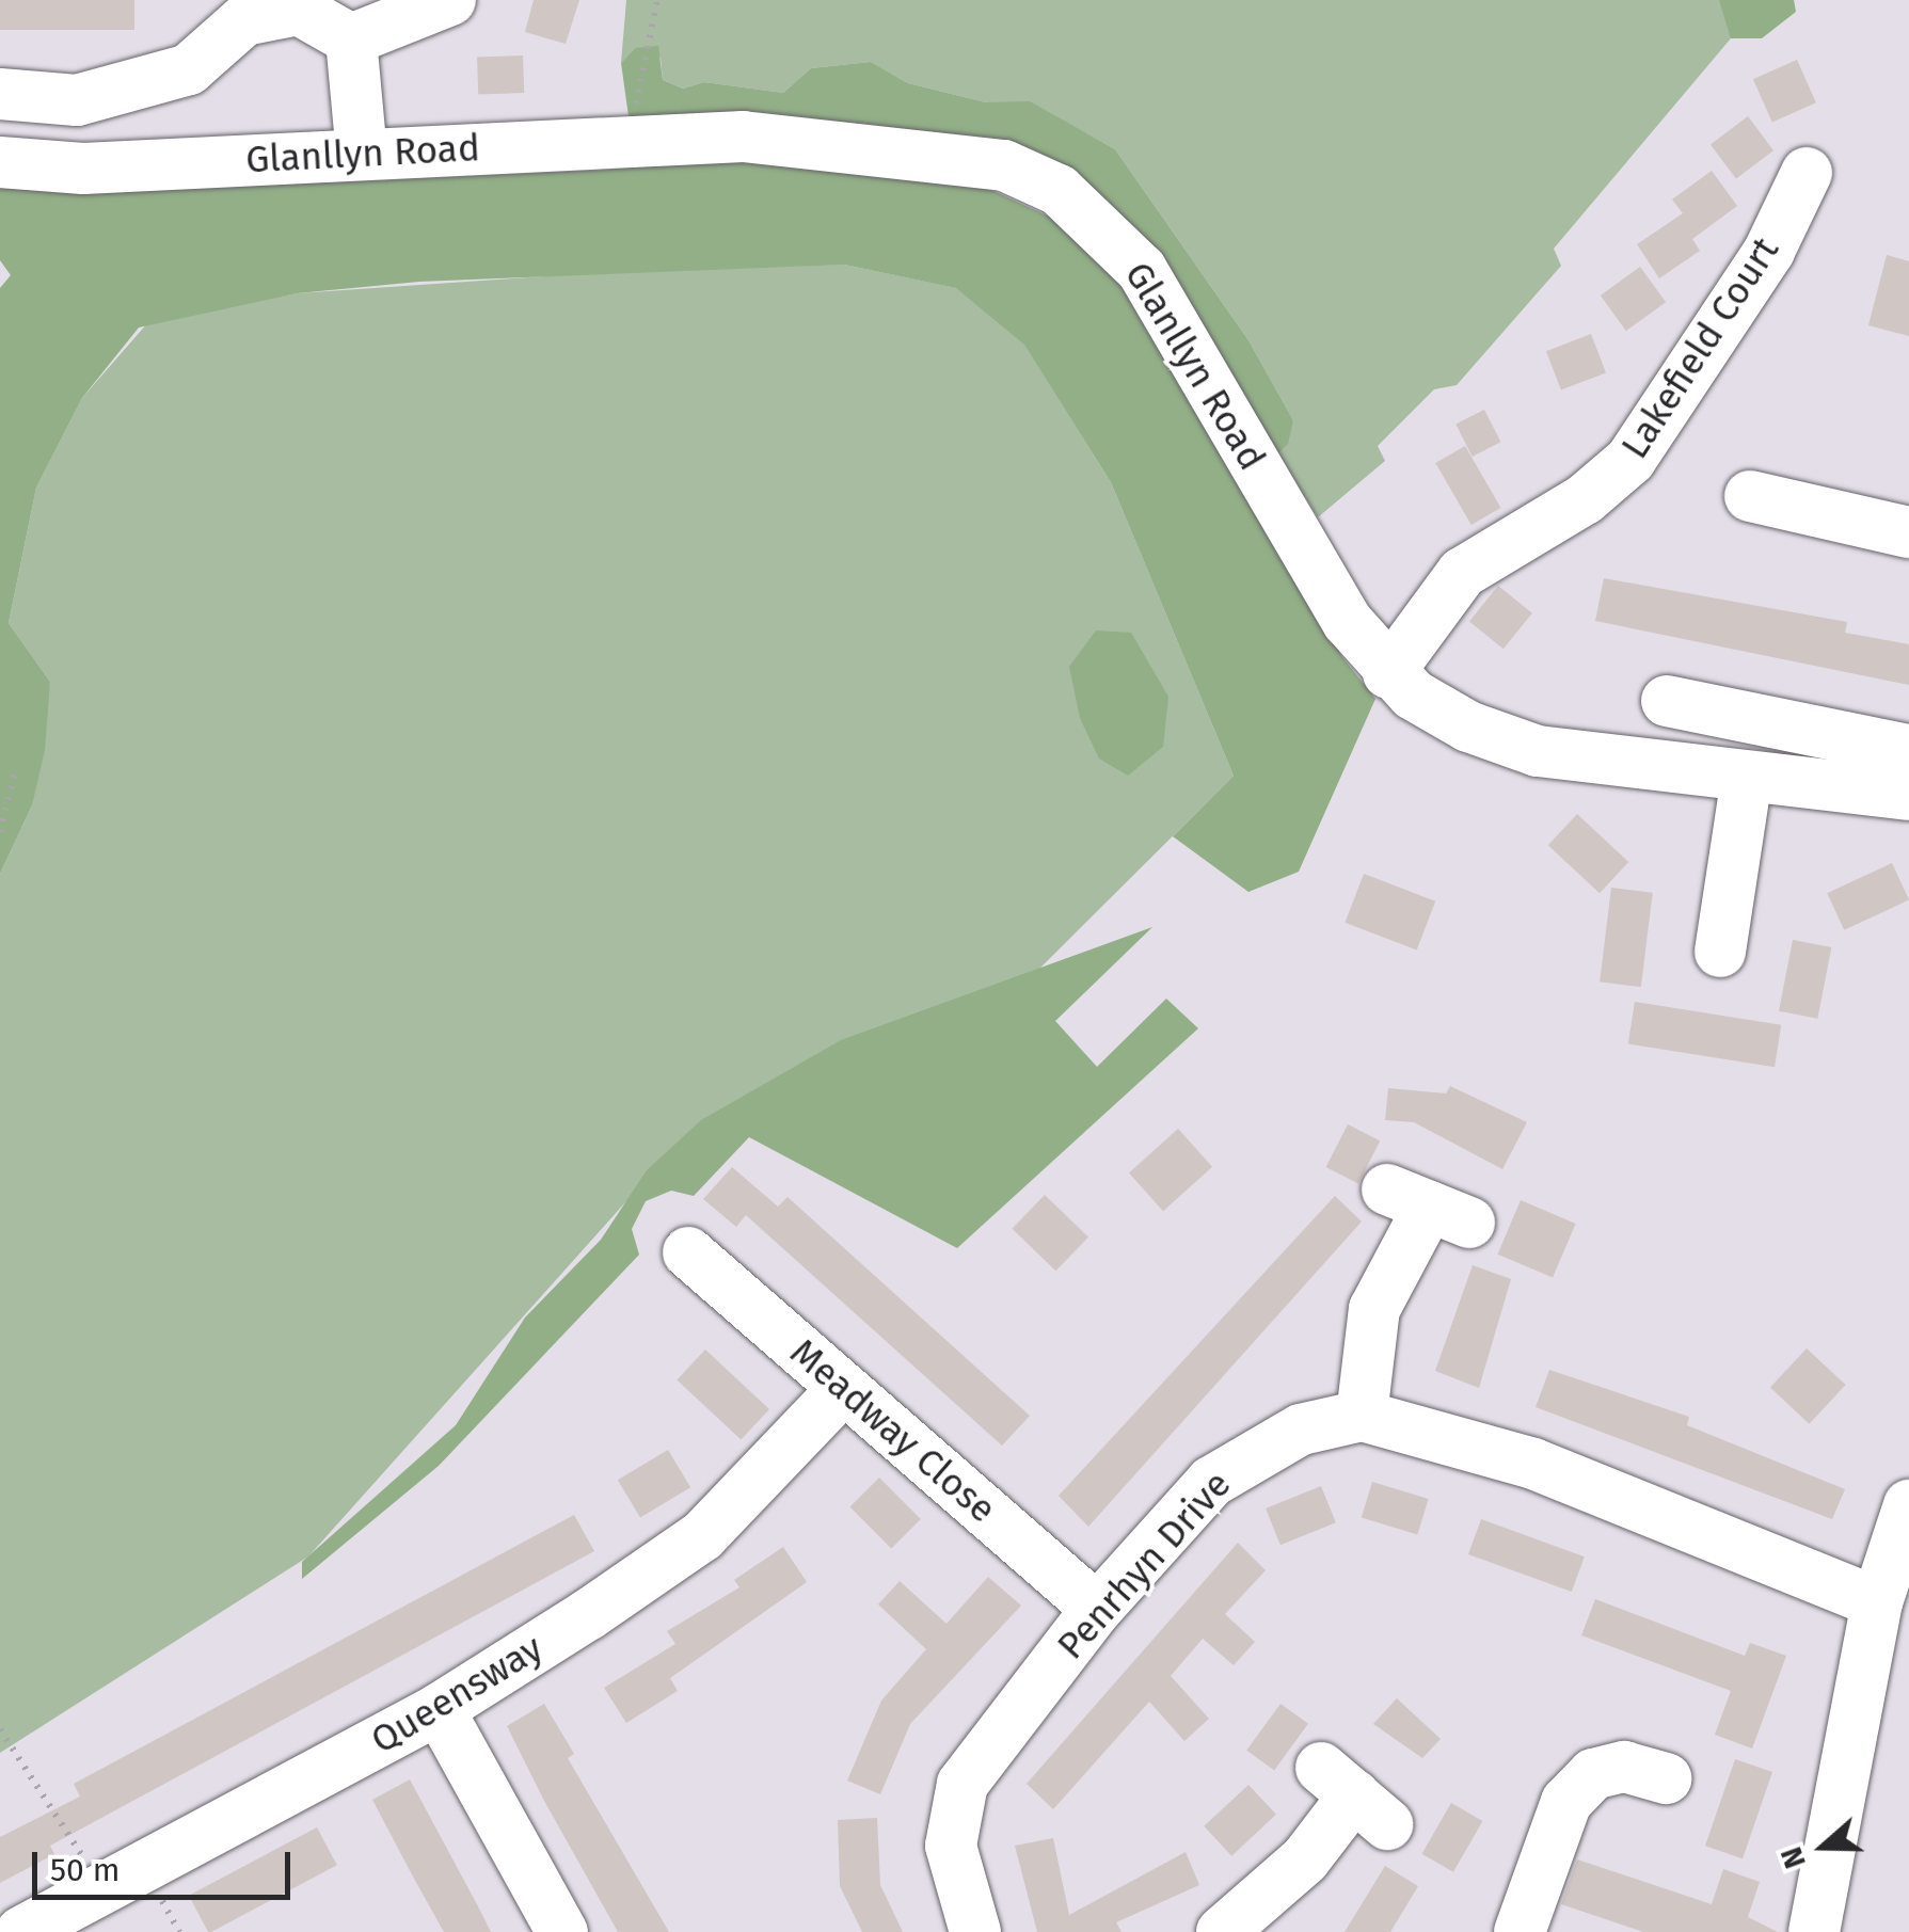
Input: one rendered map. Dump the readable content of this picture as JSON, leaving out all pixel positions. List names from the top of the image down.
{
  "streets": {
    "street": [
      "Glanllyn Road",
      "Lakefield Court",
      "Meadway Close",
      "Penrhyn Drive",
      "Queensway"
    ]
  },
  "crossings": [
    ["Glanllyn Road", "Lakefield Court"],
    ["Meadway Close", "Penrhyn Drive"],
    ["Meadway Close", "Queensway"]
  ],
  "scale_bar": "50 m",
  "north": "left"
}
